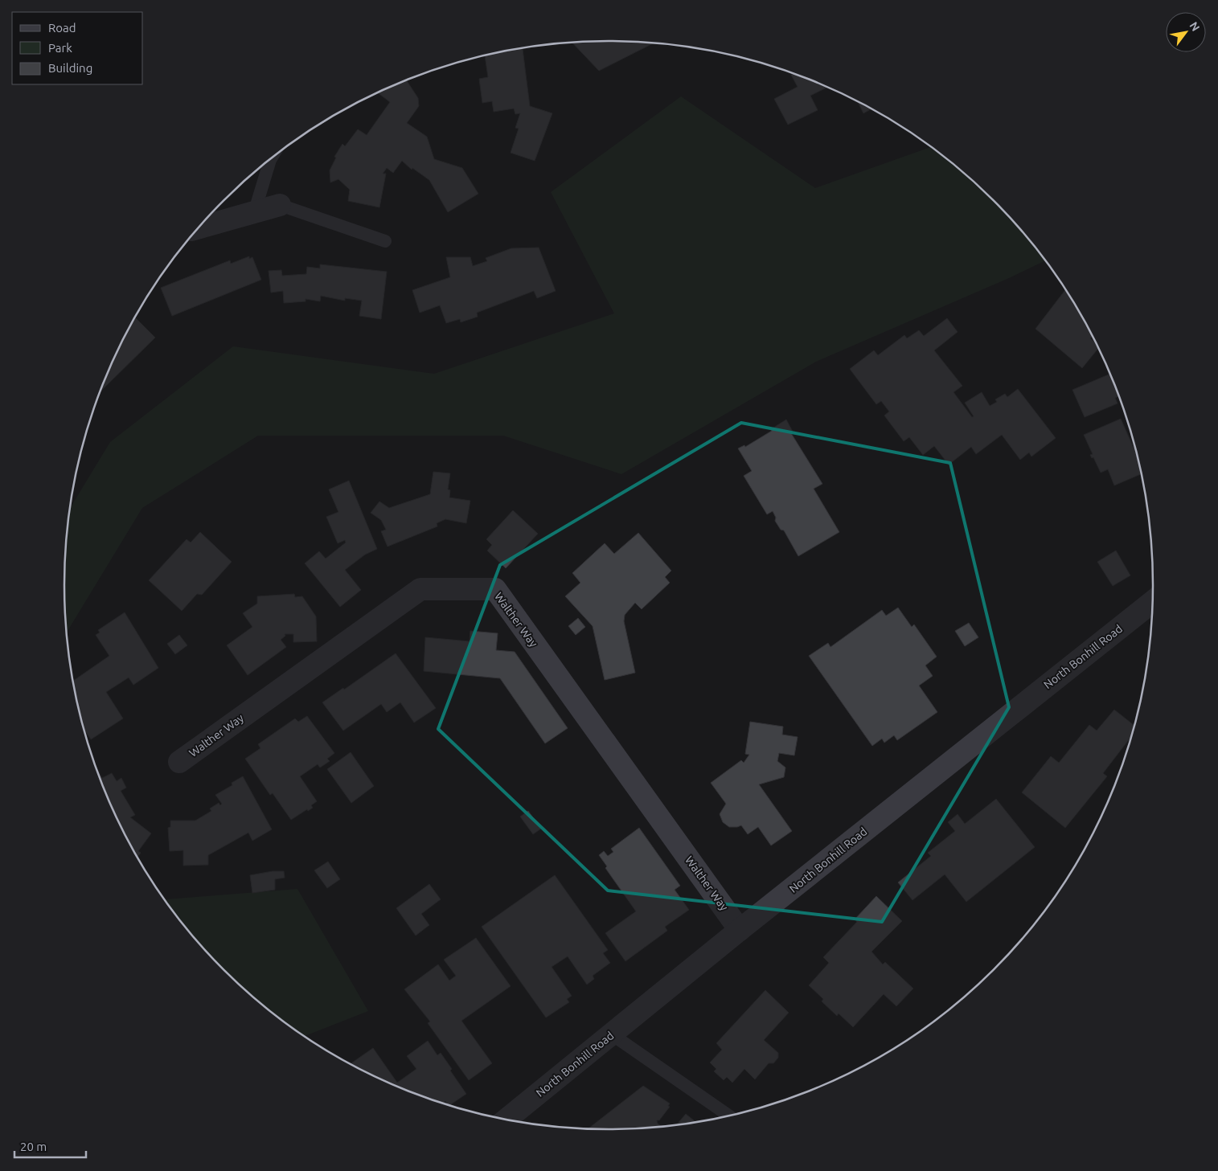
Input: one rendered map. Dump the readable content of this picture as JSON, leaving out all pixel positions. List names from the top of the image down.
{
  "streets": {
    "street": ["Walther Way", "North Bonhill Road"]
  },
  "crossings": [
    ["Walther Way", "North Bonhill Road"]
  ],
  "legend": ["Road", "Park", "Building"],
  "scale_bar": "20 m",
  "north": "top right"
}
